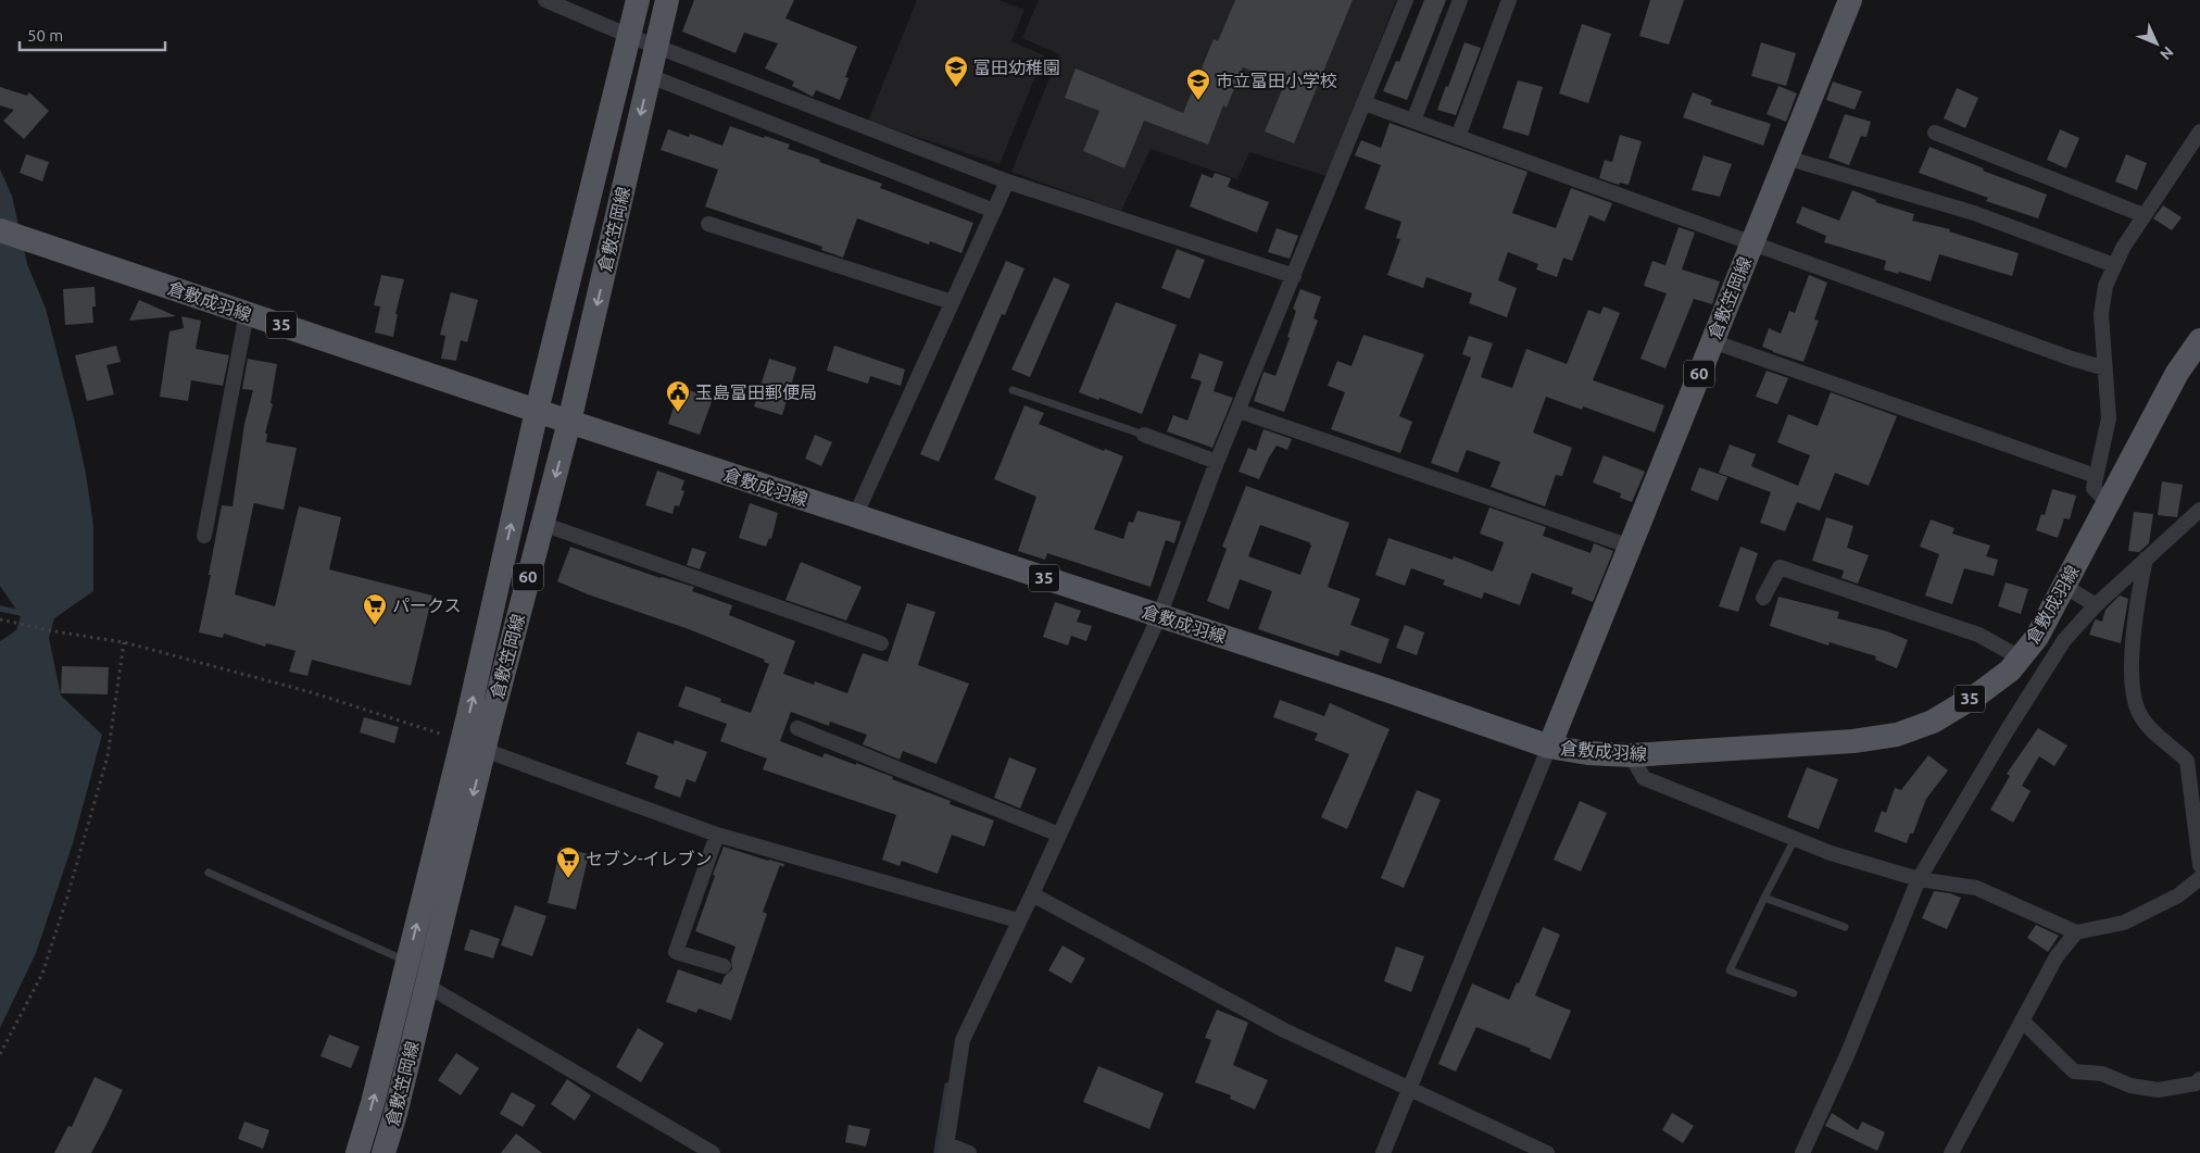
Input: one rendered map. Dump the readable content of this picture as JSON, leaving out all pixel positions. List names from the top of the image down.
{
  "streets": {
    "main road": [
      "倉敷笠岡線",
      "倉敷成羽線",
      "35",
      "60"
    ]
  },
  "crossings": [
    ["倉敷笠岡線", "倉敷成羽線"]
  ],
  "places": {
    "school or university": ["富田幼稚園", "市立富田小学校"],
    "public building": ["玉島富田郵便局"],
    "supermarket": ["パークス", "セブン-イレブン"]
  },
  "scale_bar": "50 m",
  "north": "bottom right"
}
